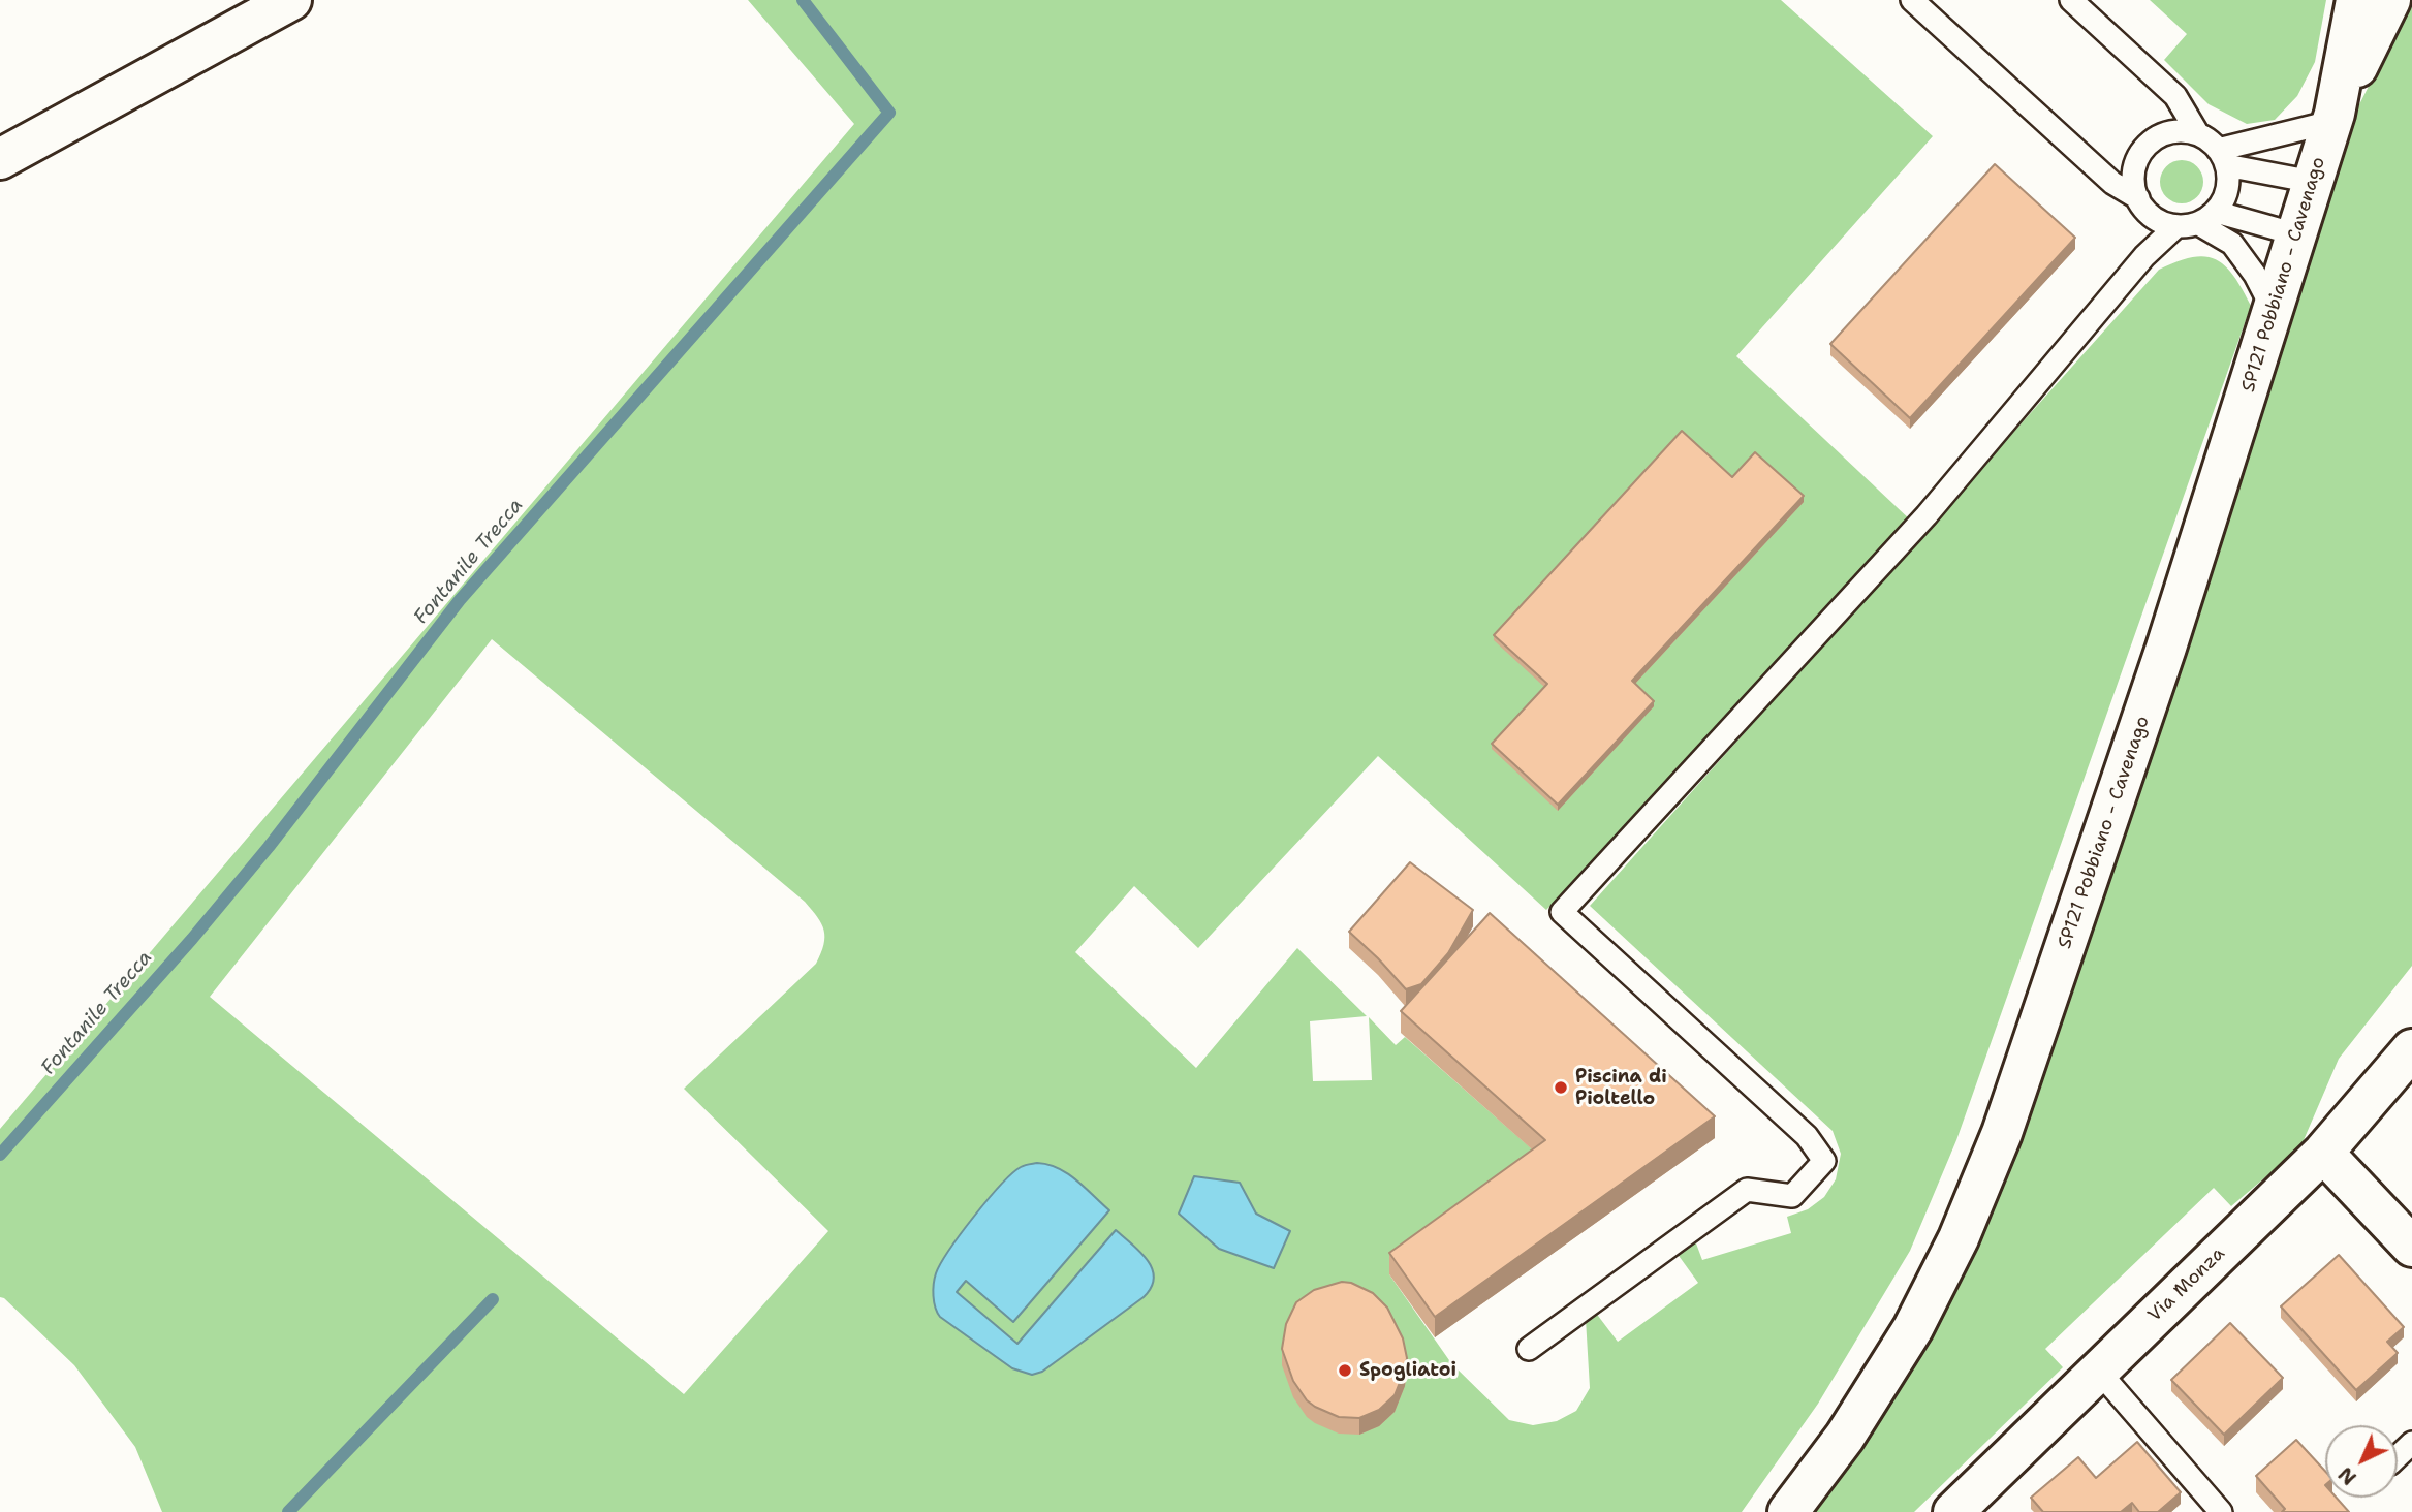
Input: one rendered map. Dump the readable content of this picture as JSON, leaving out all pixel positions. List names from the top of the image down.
{
  "streets": {
    "street": ["SP121 Pobbiano - Cavenago", "Via Monza"]
  },
  "water": ["Fontanile Trecca"],
  "places": ["Piscina di Pioltello", "Spogliatoi"],
  "north": "bottom left"
}
